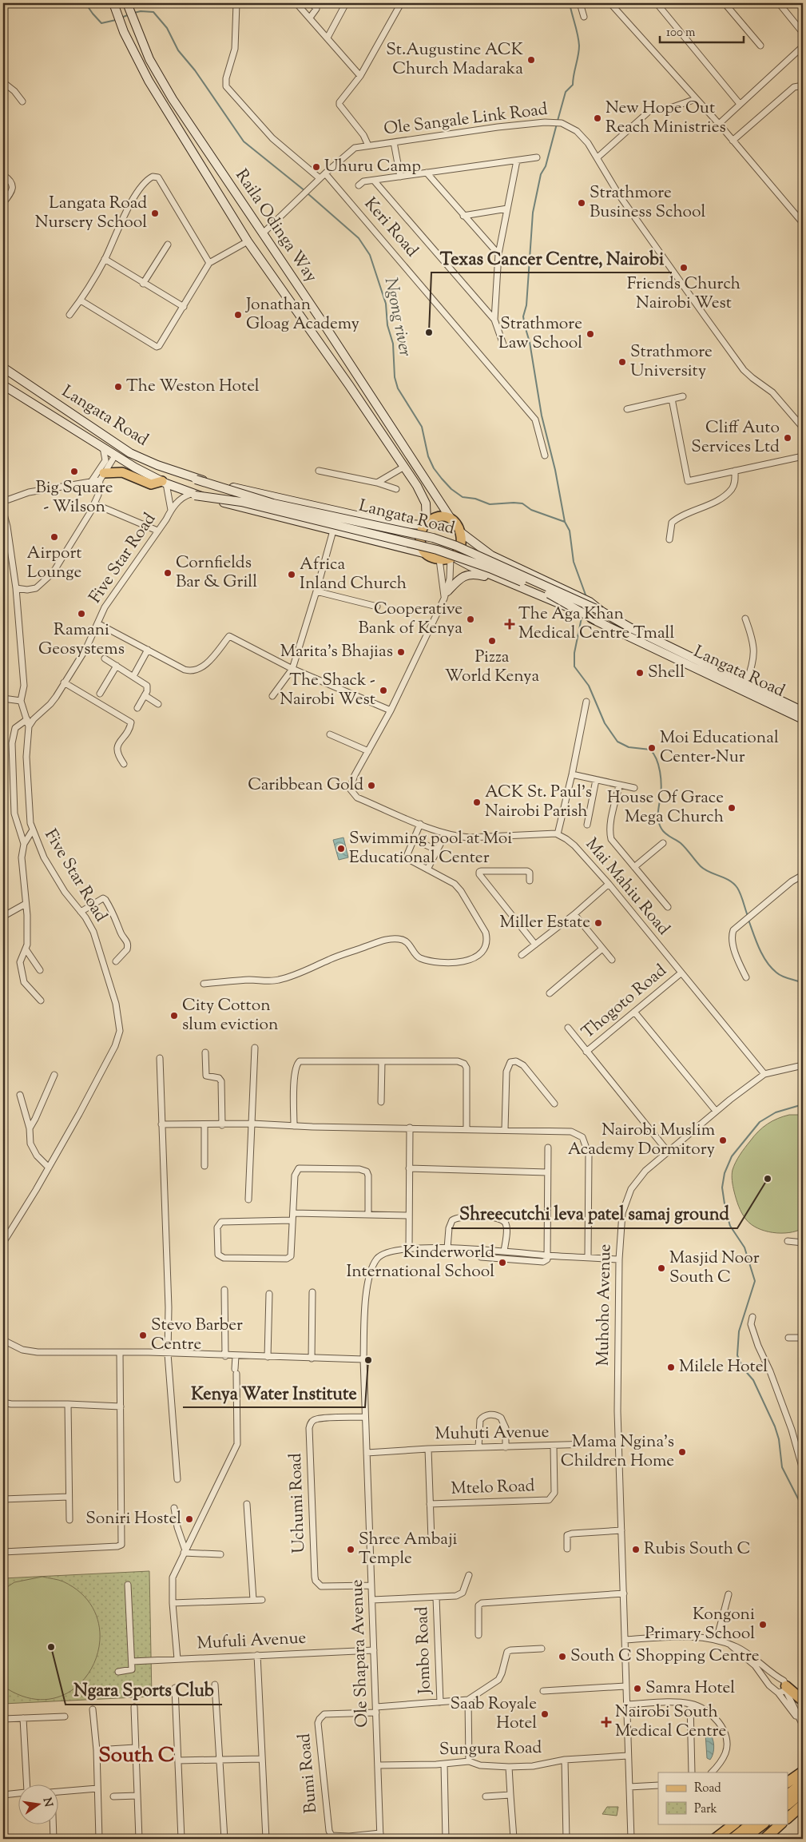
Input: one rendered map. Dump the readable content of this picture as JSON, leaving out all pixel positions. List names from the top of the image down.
{
  "streets": {
    "main road": ["Raila Odinga Way", "Langata Road"],
    "street": [
      "Ole Sangale Link Road",
      "Keri Road",
      "Five Star Road",
      "Mai Mahiu Road",
      "Thogoto Road",
      "Muhoho Avenue",
      "Muhuti Avenue",
      "Mtelo Road",
      "Uchumi Road",
      "Mufuli Avenue",
      "Jombo Road",
      "Ole Shapara Avenue",
      "Sungura Road",
      "Bumi Road"
    ]
  },
  "crossings": [
    ["Ole Sangale Link Road", "Raila Odinga Way"],
    ["Ole Sangale Link Road", "Keri Road"],
    ["Raila Odinga Way", "Langata Road"],
    ["Langata Road", "Five Star Road"],
    ["Mai Mahiu Road", "Thogoto Road"],
    ["Mai Mahiu Road", "Muhoho Avenue"],
    ["Muhoho Avenue", "Muhuti Avenue"],
    ["Muhoho Avenue", "Ole Shapara Avenue"],
    ["Muhoho Avenue", "Sungura Road"],
    ["Muhuti Avenue", "Mtelo Road"],
    ["Muhuti Avenue", "Ole Shapara Avenue"],
    ["Uchumi Road", "Ole Shapara Avenue"],
    ["Mufuli Avenue", "Ole Shapara Avenue"],
    ["Ole Shapara Avenue", "Sungura Road"],
    ["Ole Shapara Avenue", "Bumi Road"]
  ],
  "districts": ["South C"],
  "water": ["Ngong river"],
  "places": {
    "other": [
      "St.Augustine ACK Church Madaraka",
      "New Hope Out Reach Ministries",
      "Uhuru Camp",
      "Strathmore Business School",
      "Langata Road Nursery School",
      "Friends Church Nairobi West",
      "Jonathan Gloag Academy",
      "Texas Cancer Centre, Nairobi",
      "Strathmore Law School",
      "Strathmore University",
      "The Weston Hotel",
      "Cliff Auto Services Ltd",
      "Big Square - Wilson",
      "Airport Lounge",
      "Cornfields Bar & Grill",
      "Africa Inland Church",
      "Ramani Geosystems",
      "Cooperative Bank of Kenya",
      "Pizza World Kenya",
      "Marita's Bhajias",
      "Shell",
      "The Shack - Nairobi West",
      "Moi Educational Center-Nur",
      "Caribbean Gold",
      "ACK St. Paul's Nairobi Parish",
      "House Of Grace Mega Church",
      "Swimming pool at Moi Educational Center",
      "Miller Estate",
      "City Cotton slum eviction",
      "Nairobi Muslim Academy Dormitory",
      "Shreecutchi leva patel samaj ground",
      "Kinderworld International School",
      "Masjid Noor South C",
      "Stevo Barber Centre",
      "Kenya Water Institute",
      "Milele Hotel",
      "Mama Ngina's Children Home",
      "Soniri Hostel",
      "Shree Ambaji Temple",
      "Rubis South C",
      "Kongoni Primary School",
      "Ngara Sports Club",
      "South C Shopping Centre",
      "Samra Hotel",
      "Saab Royale Hotel"
    ],
    "health": ["The Aga Khan Medical Centre Tmall", "Nairobi South Medical Centre"]
  },
  "legend": ["Road", "Park"],
  "scale_bar": "100 m",
  "north": "right"
}
